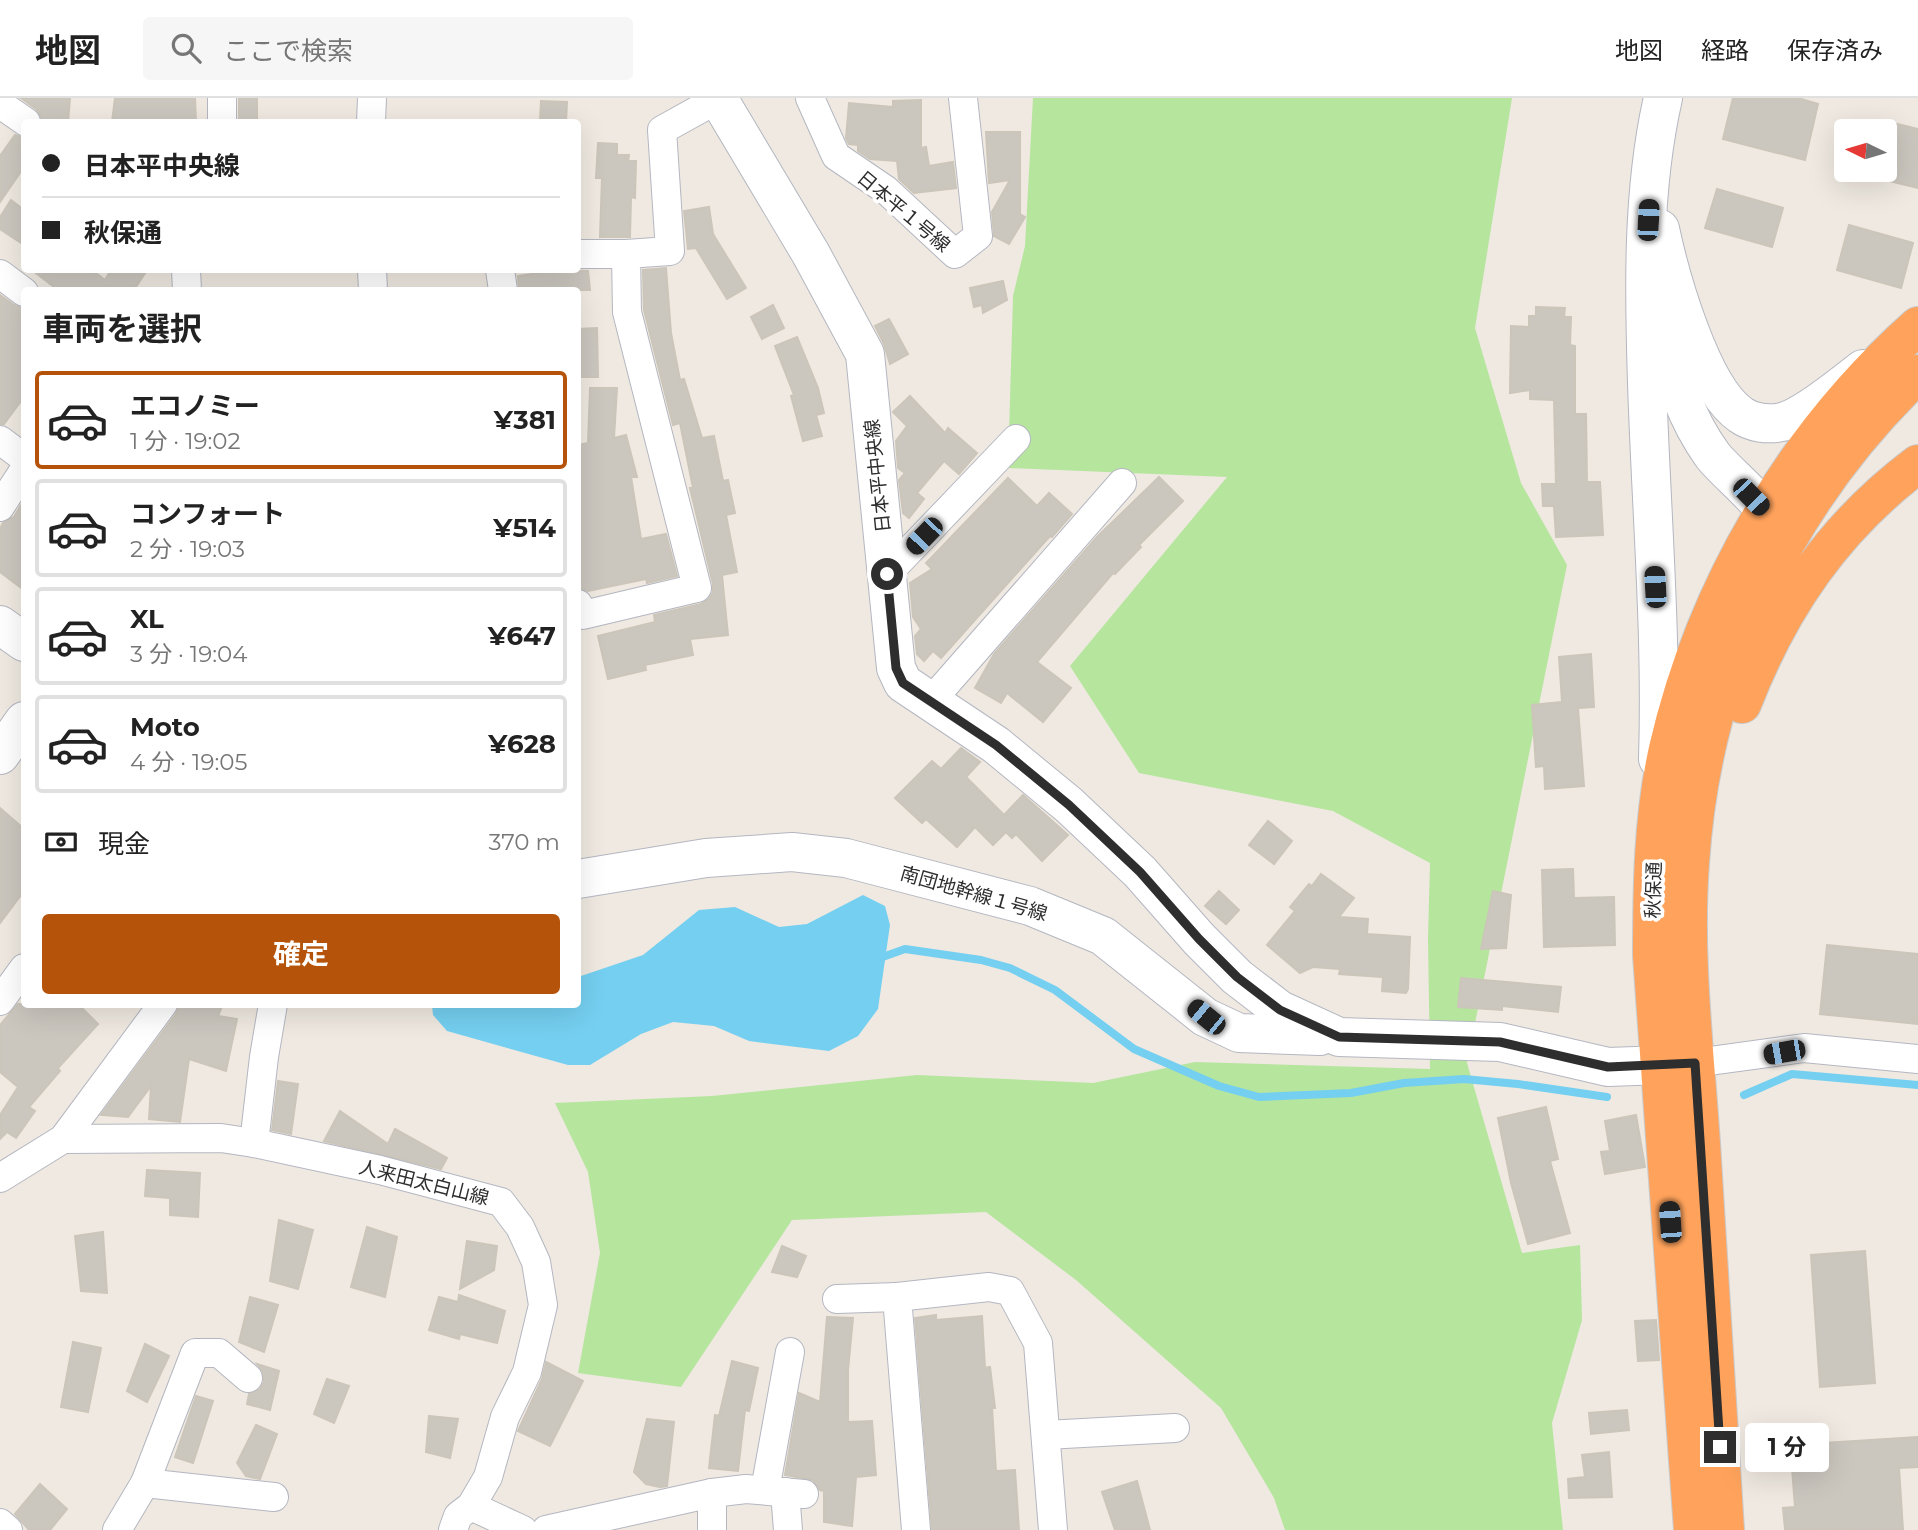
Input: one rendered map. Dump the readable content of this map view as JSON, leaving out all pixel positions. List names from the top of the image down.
{
  "streets": {
    "highway": ["秋保通"],
    "street": [
      "日本平１号線",
      "日本平中央線",
      "南団地幹線１号線",
      "人来田太白山線"
    ]
  },
  "crossings": [
    ["日本平中央線", "秋保通"],
    ["日本平中央線", "南団地幹線１号線"]
  ],
  "north": "left",
  "page": {
    "header": "地図",
    "search": "ここで検索",
    "nav": ["地図", "経路", "保存済み"],
    "banner": ["日本平中央線", "秋保通"],
    "heading": "車両を選択",
    "list": [
      {
        "name": "エコノミー",
        "note": "1 分 · 19:02",
        "value": "¥381"
      },
      {
        "name": "コンフォート",
        "note": "2 分 · 19:03",
        "value": "¥514"
      },
      {
        "name": "XL",
        "note": "3 分 · 19:04",
        "value": "¥647"
      },
      {
        "name": "Moto",
        "note": "4 分 · 19:05",
        "value": "¥628"
      }
    ],
    "pay": ["現金", "370 m"],
    "buttons": "確定",
    "bubble": "1 分"
  }
}
